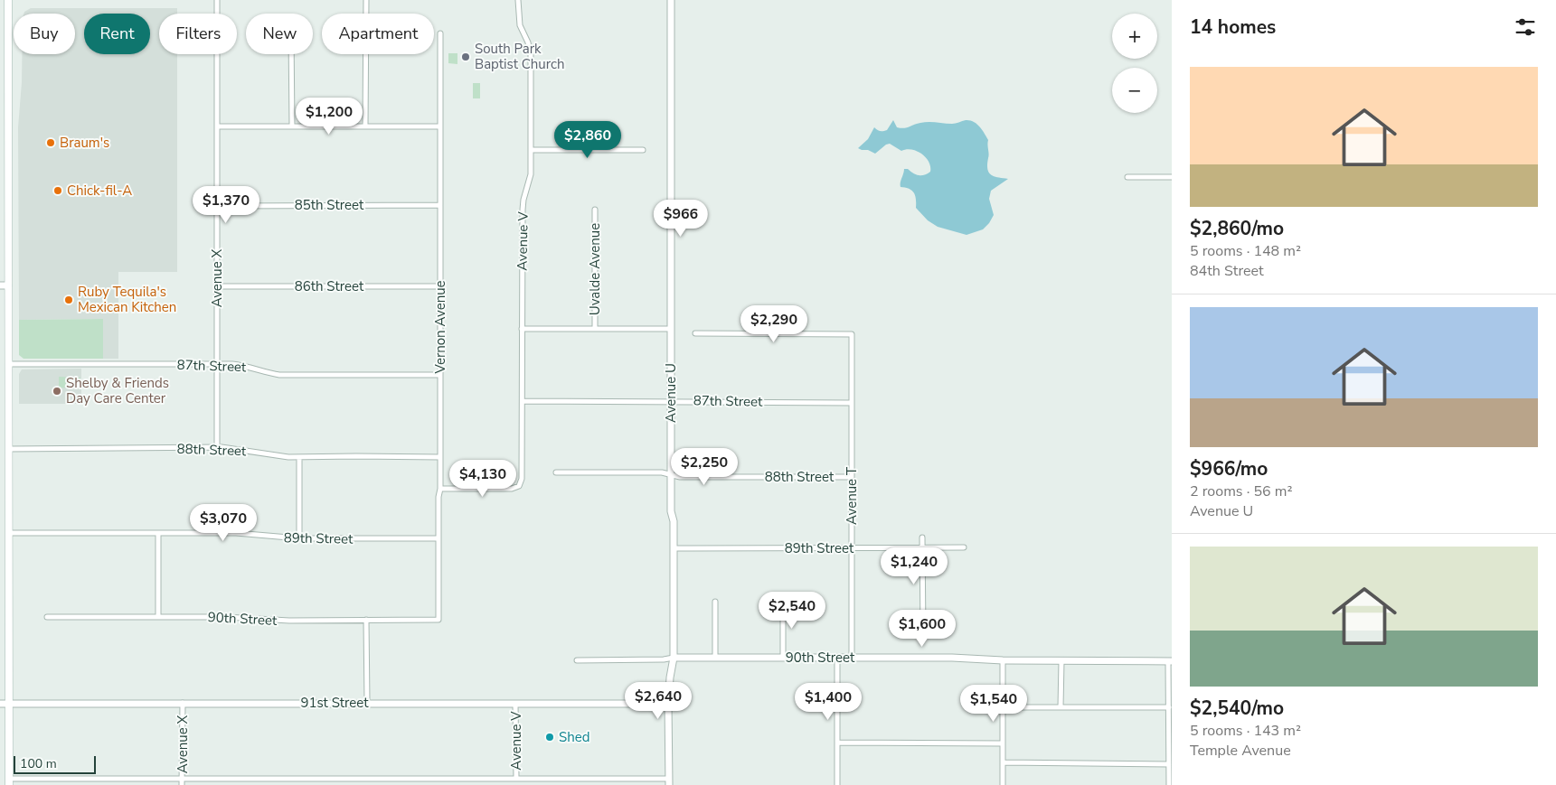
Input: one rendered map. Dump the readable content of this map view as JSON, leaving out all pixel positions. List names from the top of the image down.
{
  "streets": {
    "street": [
      "85th Street",
      "Avenue V",
      "Uvalde Avenue",
      "Avenue X",
      "86th Street",
      "Vernon Avenue",
      "87th Street",
      "Avenue U",
      "88th Street",
      "Avenue T",
      "89th Street",
      "90th Street",
      "91st Street"
    ]
  },
  "crossings": [
    ["85th Street", "Avenue X"],
    ["85th Street", "Vernon Avenue"],
    ["Avenue V", "Vernon Avenue"],
    ["Avenue V", "87th Street"],
    ["Avenue V", "91st Street"],
    ["Avenue X", "86th Street"],
    ["Avenue X", "87th Street"],
    ["Avenue X", "88th Street"],
    ["Avenue X", "91st Street"],
    ["86th Street", "Vernon Avenue"],
    ["Vernon Avenue", "87th Street"],
    ["Vernon Avenue", "88th Street"],
    ["Vernon Avenue", "89th Street"],
    ["Vernon Avenue", "90th Street"],
    ["87th Street", "Avenue U"],
    ["87th Street", "Avenue T"],
    ["Avenue U", "88th Street"],
    ["Avenue U", "89th Street"],
    ["Avenue U", "90th Street"],
    ["Avenue U", "91st Street"],
    ["88th Street", "Avenue T"],
    ["Avenue T", "89th Street"],
    ["Avenue T", "90th Street"]
  ],
  "places": [
    "South Park Baptist Church",
    "Braum's",
    "Chick-fil-A",
    "Ruby Tequila's Mexican Kitchen",
    "Shelby & Friends Day Care Center",
    "Shed"
  ],
  "scale_bar": "100 m",
  "page": {
    "heading": "14 homes",
    "map_buttons": ["+", "−"],
    "chip": [
      "Buy",
      "Rent",
      "Filters",
      "New",
      "Apartment"
    ],
    "list": [
      {
        "name": "$2,860/mo",
        "note": "5 rooms · 148 m² · 84th Street"
      },
      {
        "name": "$966/mo",
        "note": "2 rooms · 56 m² · Avenue U"
      },
      {
        "name": "$2,540/mo",
        "note": "5 rooms · 143 m² · Temple Avenue"
      }
    ],
    "price": [
      "$1,200",
      "$2,860",
      "$1,370",
      "$966",
      "$2,290",
      "$2,250",
      "$4,130",
      "$3,070",
      "$1,240",
      "$2,540",
      "$1,600",
      "$2,640",
      "$1,400",
      "$1,540"
    ],
    "scale": "100 m"
  }
}
